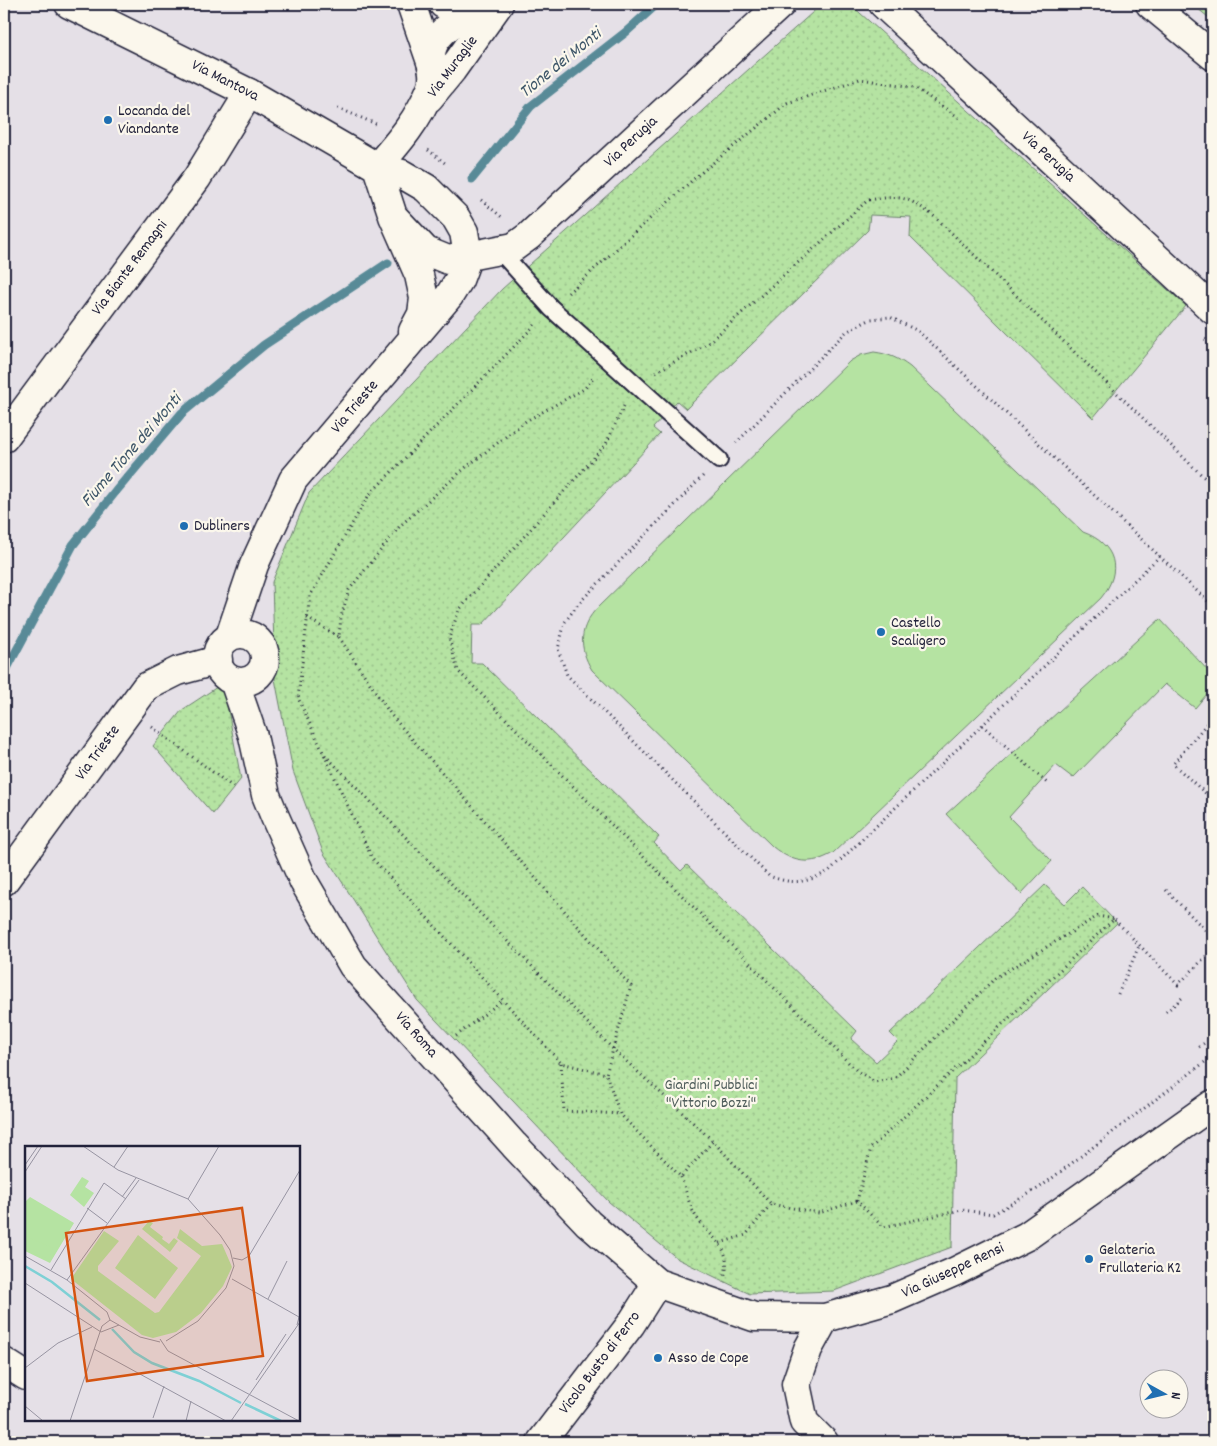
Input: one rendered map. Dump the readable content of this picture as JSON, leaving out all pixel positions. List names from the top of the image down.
{
  "streets": {
    "street": [
      "Via Muraglie",
      "Via Mantova",
      "Via Perugia",
      "Via Biante Remagni",
      "Via Trieste",
      "Via Roma",
      "Via Giuseppe Rensi",
      "Vicolo Busto di Ferro"
    ]
  },
  "crossings": [
    ["Via Mantova", "Via Perugia"],
    ["Via Mantova", "Via Biante Remagni"],
    ["Via Mantova", "Via Trieste"],
    ["Via Perugia", "Via Trieste"],
    ["Via Trieste", "Via Roma"],
    ["Via Roma", "Via Giuseppe Rensi"],
    ["Via Roma", "Vicolo Busto di Ferro"],
    ["Via Giuseppe Rensi", "Vicolo Busto di Ferro"]
  ],
  "water": ["Tione dei Monti", "Fiume Tione dei Monti"],
  "parks": ["Giardini Pubblici \"Vittorio Bozzi\""],
  "places": [
    "Locanda del Viandante",
    "Dubliners",
    "Castello Scaligero",
    "Gelateria Frullateria K2",
    "Asso de Cope"
  ],
  "north": "right"
}
